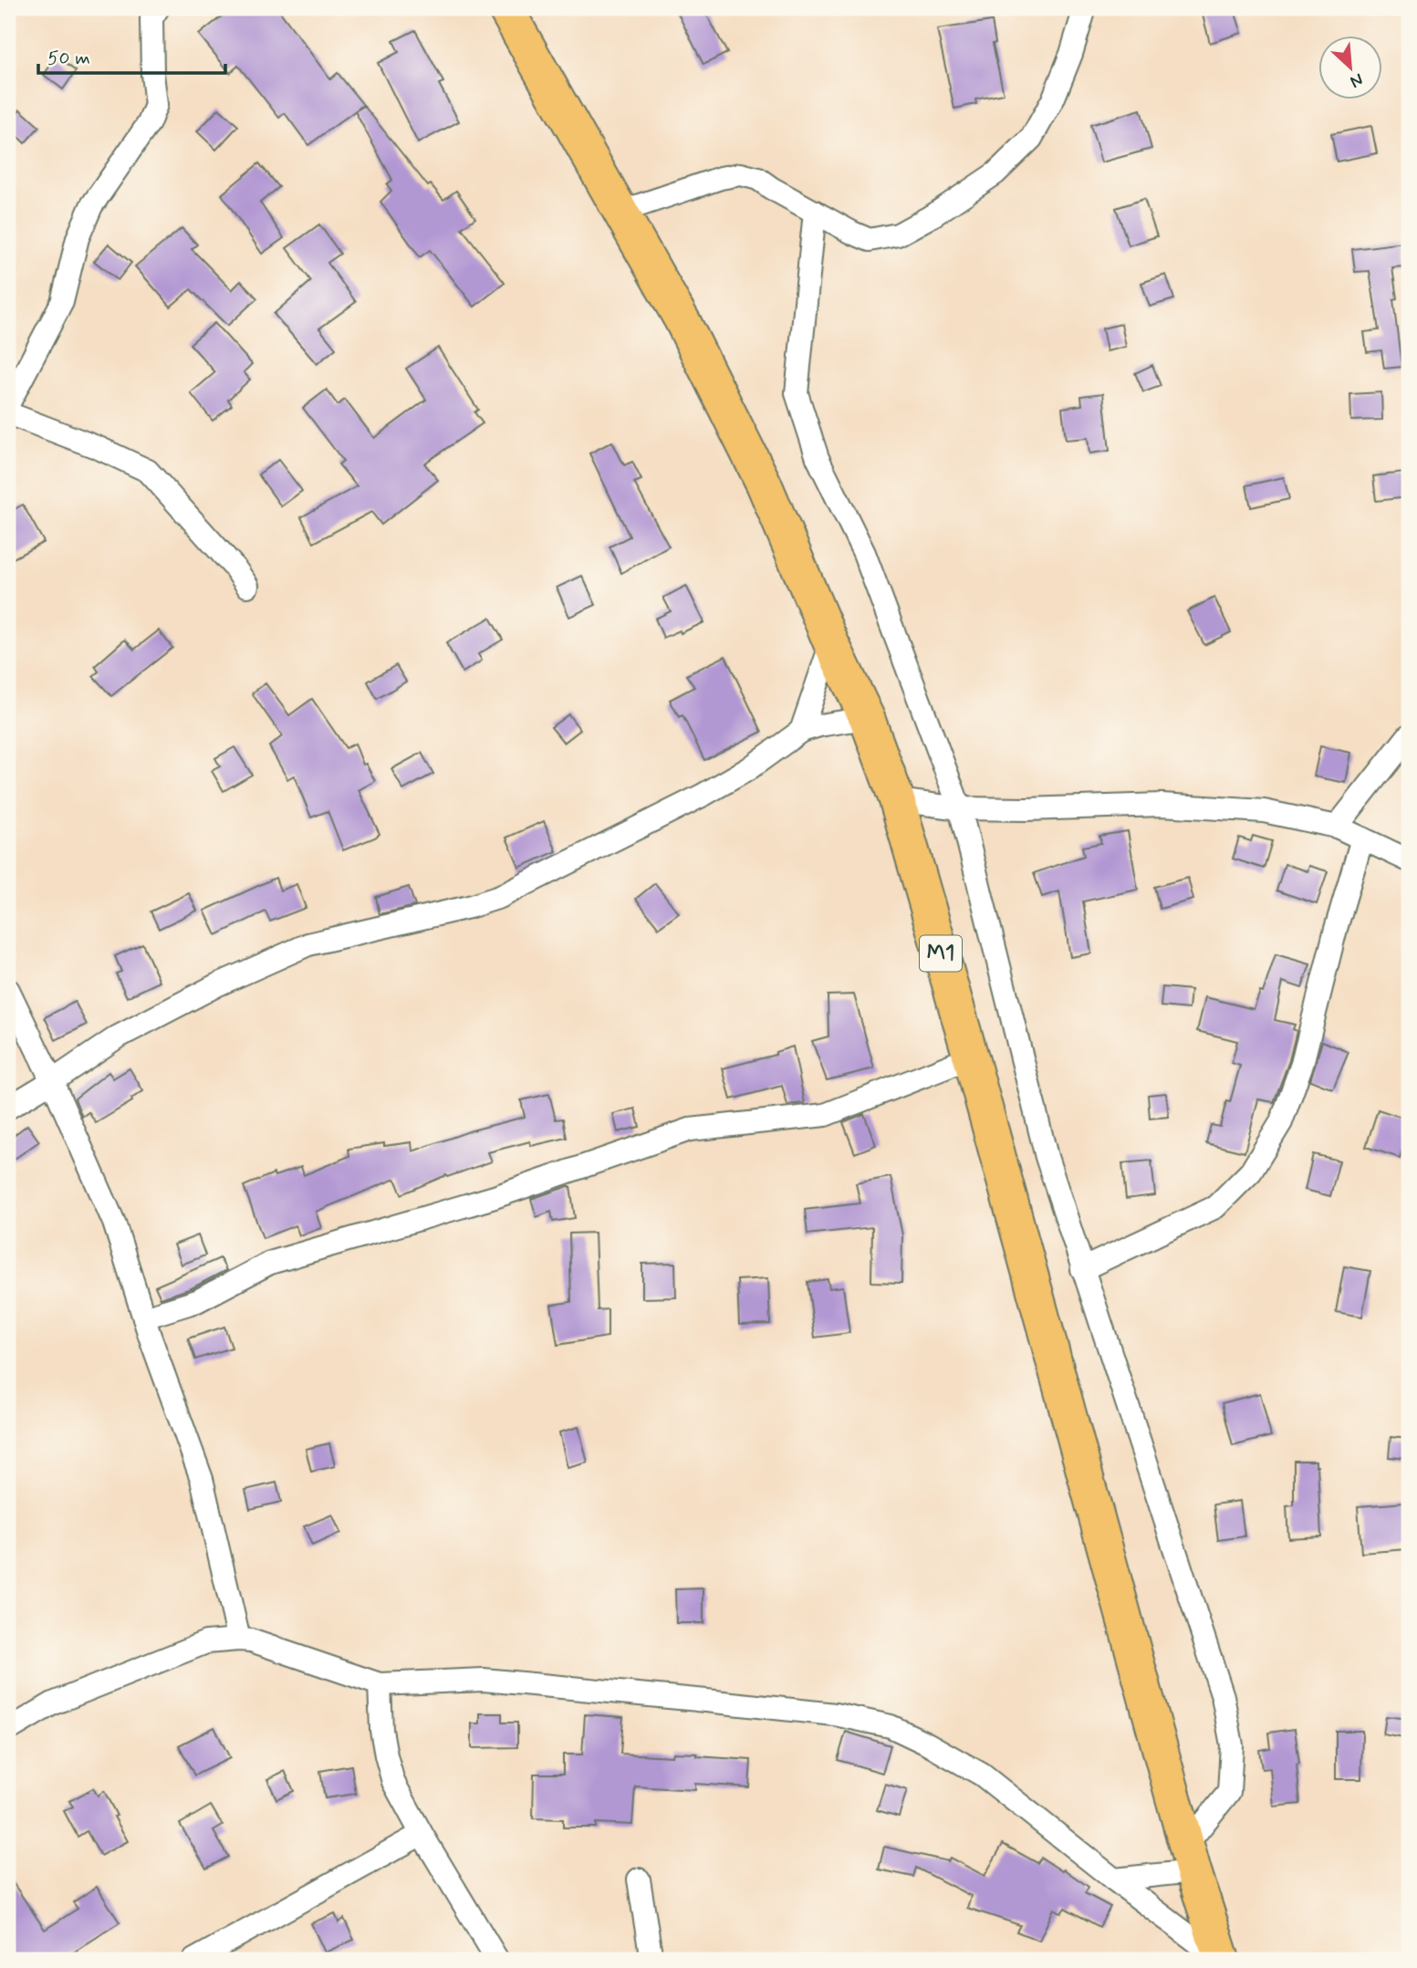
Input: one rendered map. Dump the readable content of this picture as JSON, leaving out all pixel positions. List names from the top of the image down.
{
  "streets": {
    "highway": ["M1"]
  },
  "scale_bar": "50 m",
  "north": "bottom right"
}
